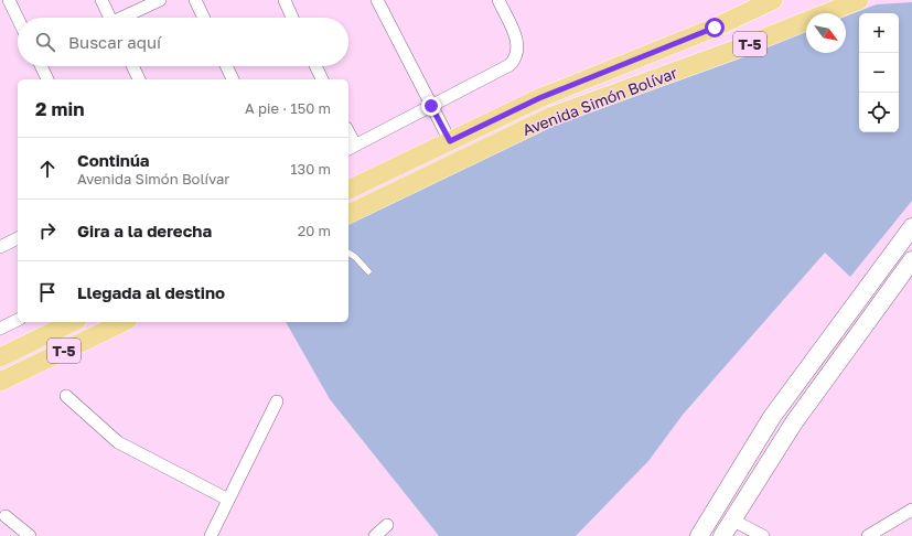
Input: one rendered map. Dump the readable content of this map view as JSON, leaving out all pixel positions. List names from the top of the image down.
{
  "streets": {
    "main road": ["T-5", "Avenida Simón Bolívar"]
  },
  "north": "bottom right",
  "page": {
    "map_buttons": ["+", "−"],
    "search": "Buscar aquí",
    "heading": ["2 min", "A pie · 150 m"],
    "list": [
      ["Continúa", "Avenida Simón Bolívar", "130 m"],
      ["Gira a la derecha", "20 m"],
      "Llegada al destino"
    ]
  }
}
